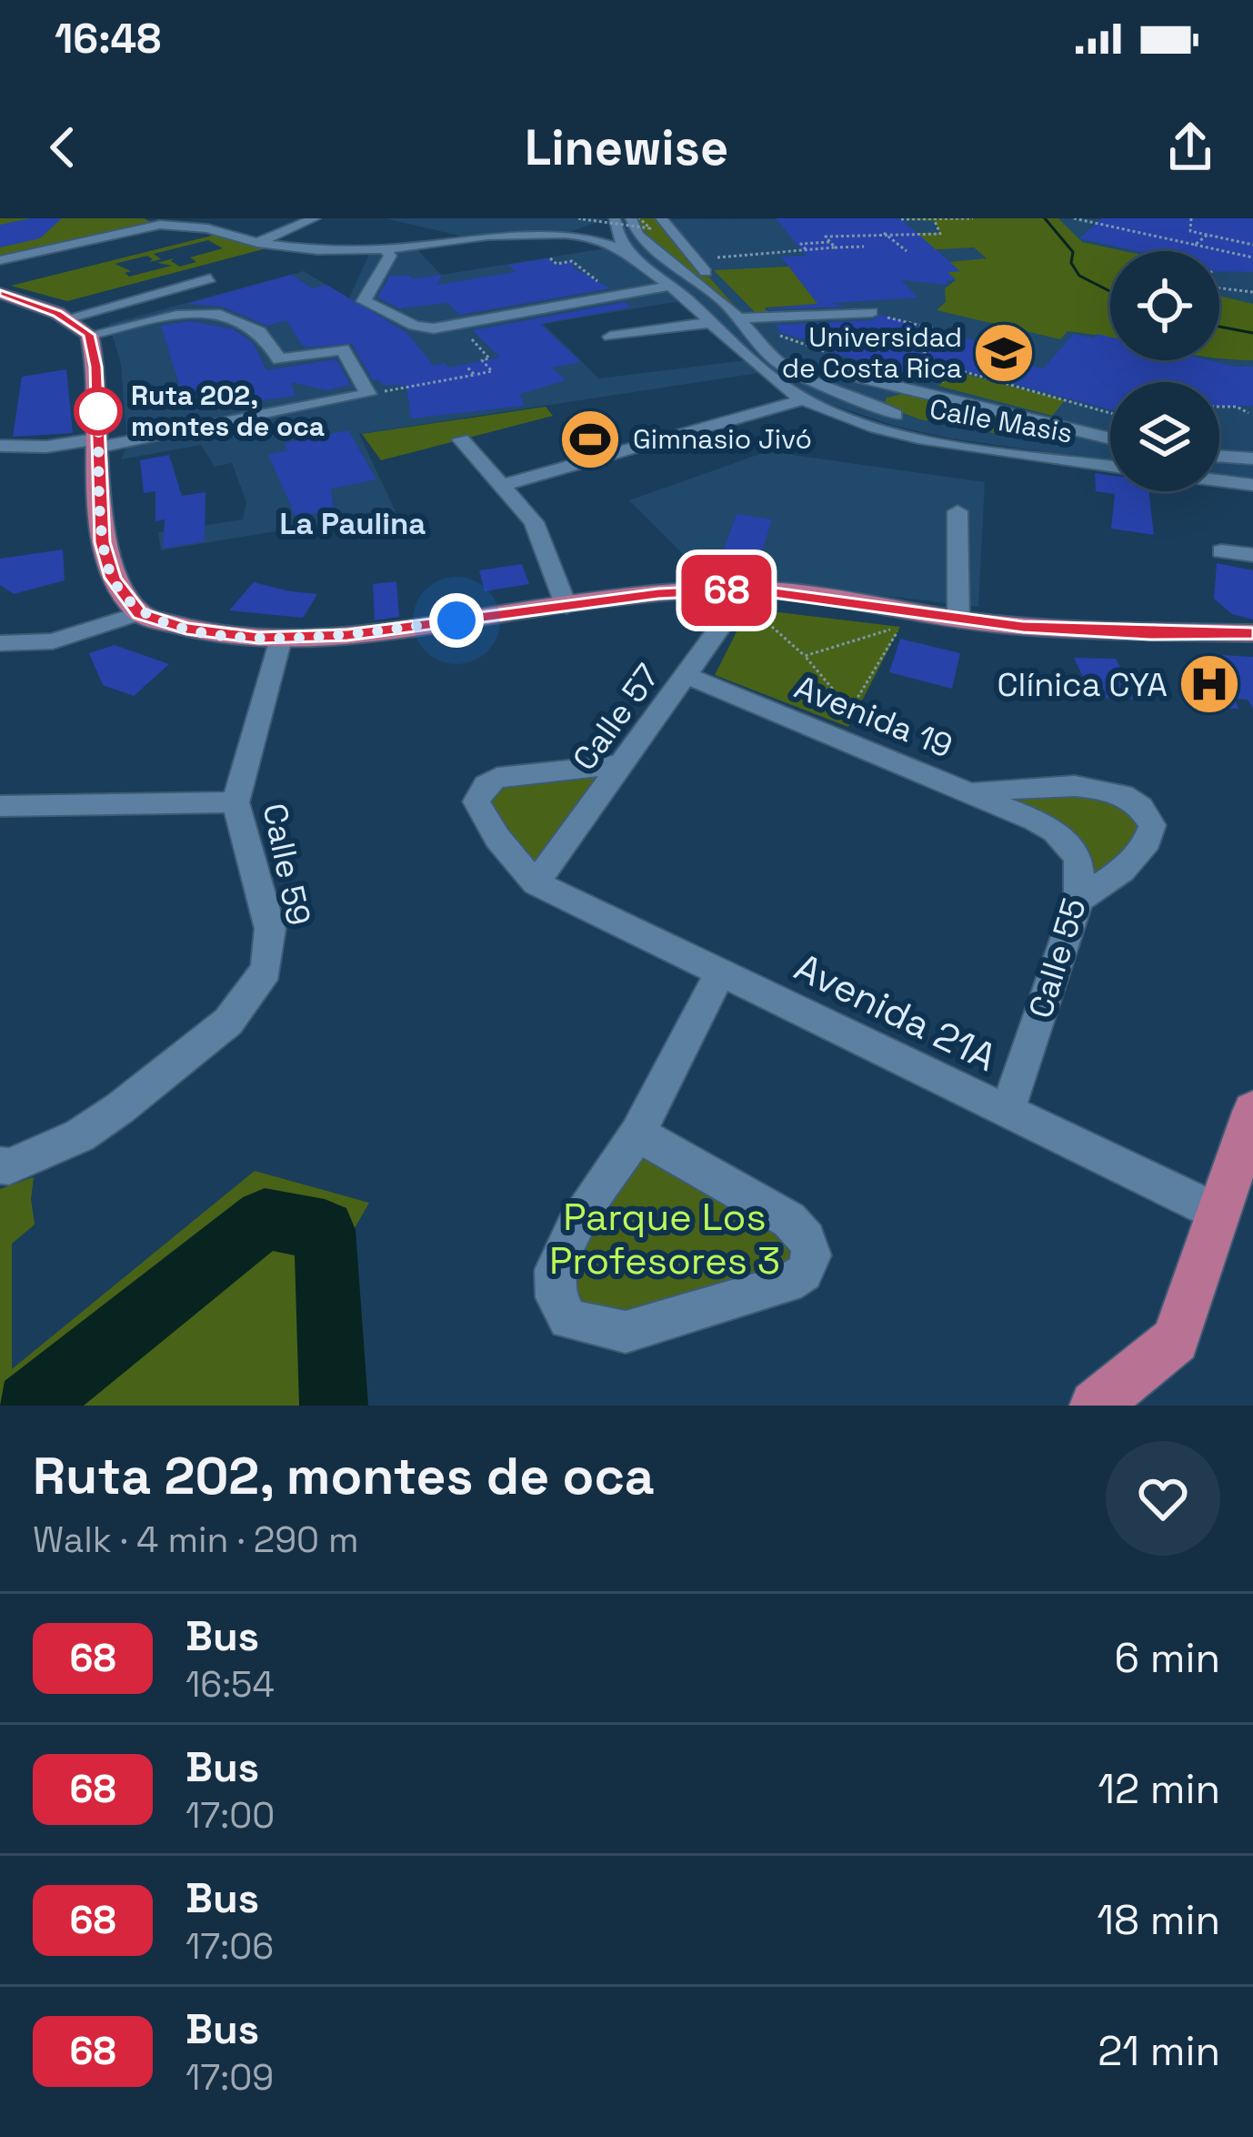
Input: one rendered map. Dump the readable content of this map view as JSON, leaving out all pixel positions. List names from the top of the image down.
{
  "streets": {
    "street": [
      "Calle Masis",
      "Avenida 19",
      "Calle 57",
      "Calle 59",
      "Calle 55",
      "Avenida 21A"
    ]
  },
  "crossings": [
    ["Avenida 19", "Calle 57"],
    ["Avenida 19", "Calle 55"],
    ["Calle 57", "Avenida 21A"],
    ["Calle 55", "Avenida 21A"]
  ],
  "districts": ["La Paulina"],
  "parks": ["Parque Los Profesores 3"],
  "places": {
    "school or university": ["Universidad de Costa Rica"],
    "other": ["Ruta 202, montes de oca"],
    "sports": ["Gimnasio Jivó"],
    "hospital": ["Clínica CYA"]
  },
  "lines": ["bus line 68"],
  "page": {
    "status": "16:48",
    "header": "Linewise",
    "on_map": "68",
    "heading": ["Ruta 202, montes de oca", "Walk · 4 min · 290 m"],
    "list": [
      {
        "mark": "68",
        "name": "Bus",
        "note": "16:54",
        "value": "6 min"
      },
      {
        "mark": "68",
        "name": "Bus",
        "note": "17:00",
        "value": "12 min"
      },
      {
        "mark": "68",
        "name": "Bus",
        "note": "17:06",
        "value": "18 min"
      },
      {
        "mark": "68",
        "name": "Bus",
        "note": "17:09",
        "value": "21 min"
      }
    ]
  }
}
